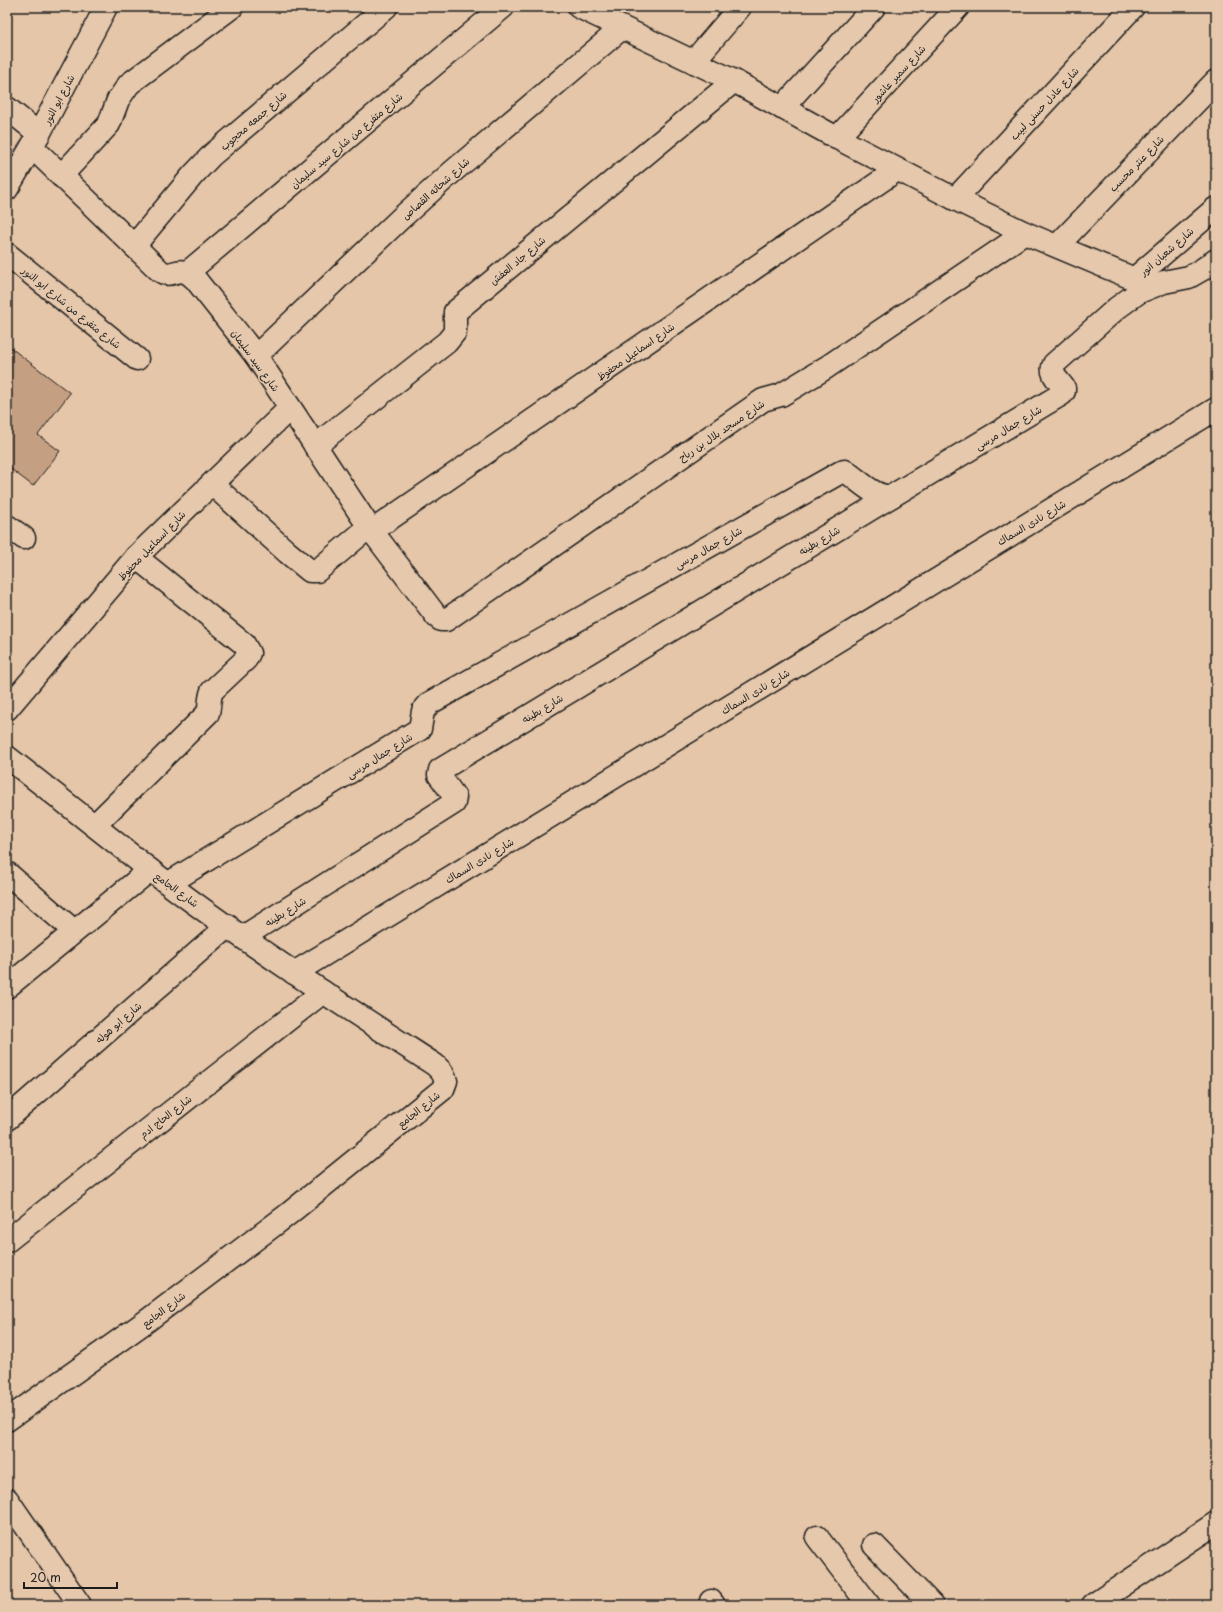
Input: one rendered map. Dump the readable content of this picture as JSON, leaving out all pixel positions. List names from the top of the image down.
{
  "streets": {
    "street": [
      "شارع سمير عاشور",
      "شارع ابو النور",
      "شارع عادل حسنى لبيب",
      "شارع جمعه محجوب",
      "شارع متفرع من شارع سيد سليمان",
      "شارع عنتر محسب",
      "شارع شحاته القصاص",
      "شارع شعبان انور",
      "شارع جاد العفش",
      "شارع متفرع من شارع ابو النور",
      "شارع اسماعيل محفوظ",
      "شارع سيد سليمان",
      "شارع جمال مرسى",
      "شارع مسجد بلال بن رباح",
      "شارع نادى السماك",
      "شارع بطينه",
      "شارع الجامع",
      "شارع ابو هوله",
      "شارع الحاج ادم"
    ]
  },
  "crossings": [
    ["شارع متفرع من شارع سيد سليمان", "شارع سيد سليمان"],
    ["شارع شحاته القصاص", "شارع سيد سليمان"],
    ["شارع شعبان انور", "شارع جمال مرسى"],
    ["شارع جاد العفش", "شارع سيد سليمان"],
    ["شارع اسماعيل محفوظ", "شارع سيد سليمان"],
    ["شارع سيد سليمان", "شارع مسجد بلال بن رباح"],
    ["شارع جمال مرسى", "شارع بطينه"],
    ["شارع جمال مرسى", "شارع الجامع"],
    ["شارع نادى السماك", "شارع الجامع"],
    ["شارع بطينه", "شارع الجامع"],
    ["شارع بطينه", "شارع ابو هوله"],
    ["شارع الجامع", "شارع ابو هوله"],
    ["شارع الجامع", "شارع الحاج ادم"]
  ],
  "scale_bar": "20 m"
}
